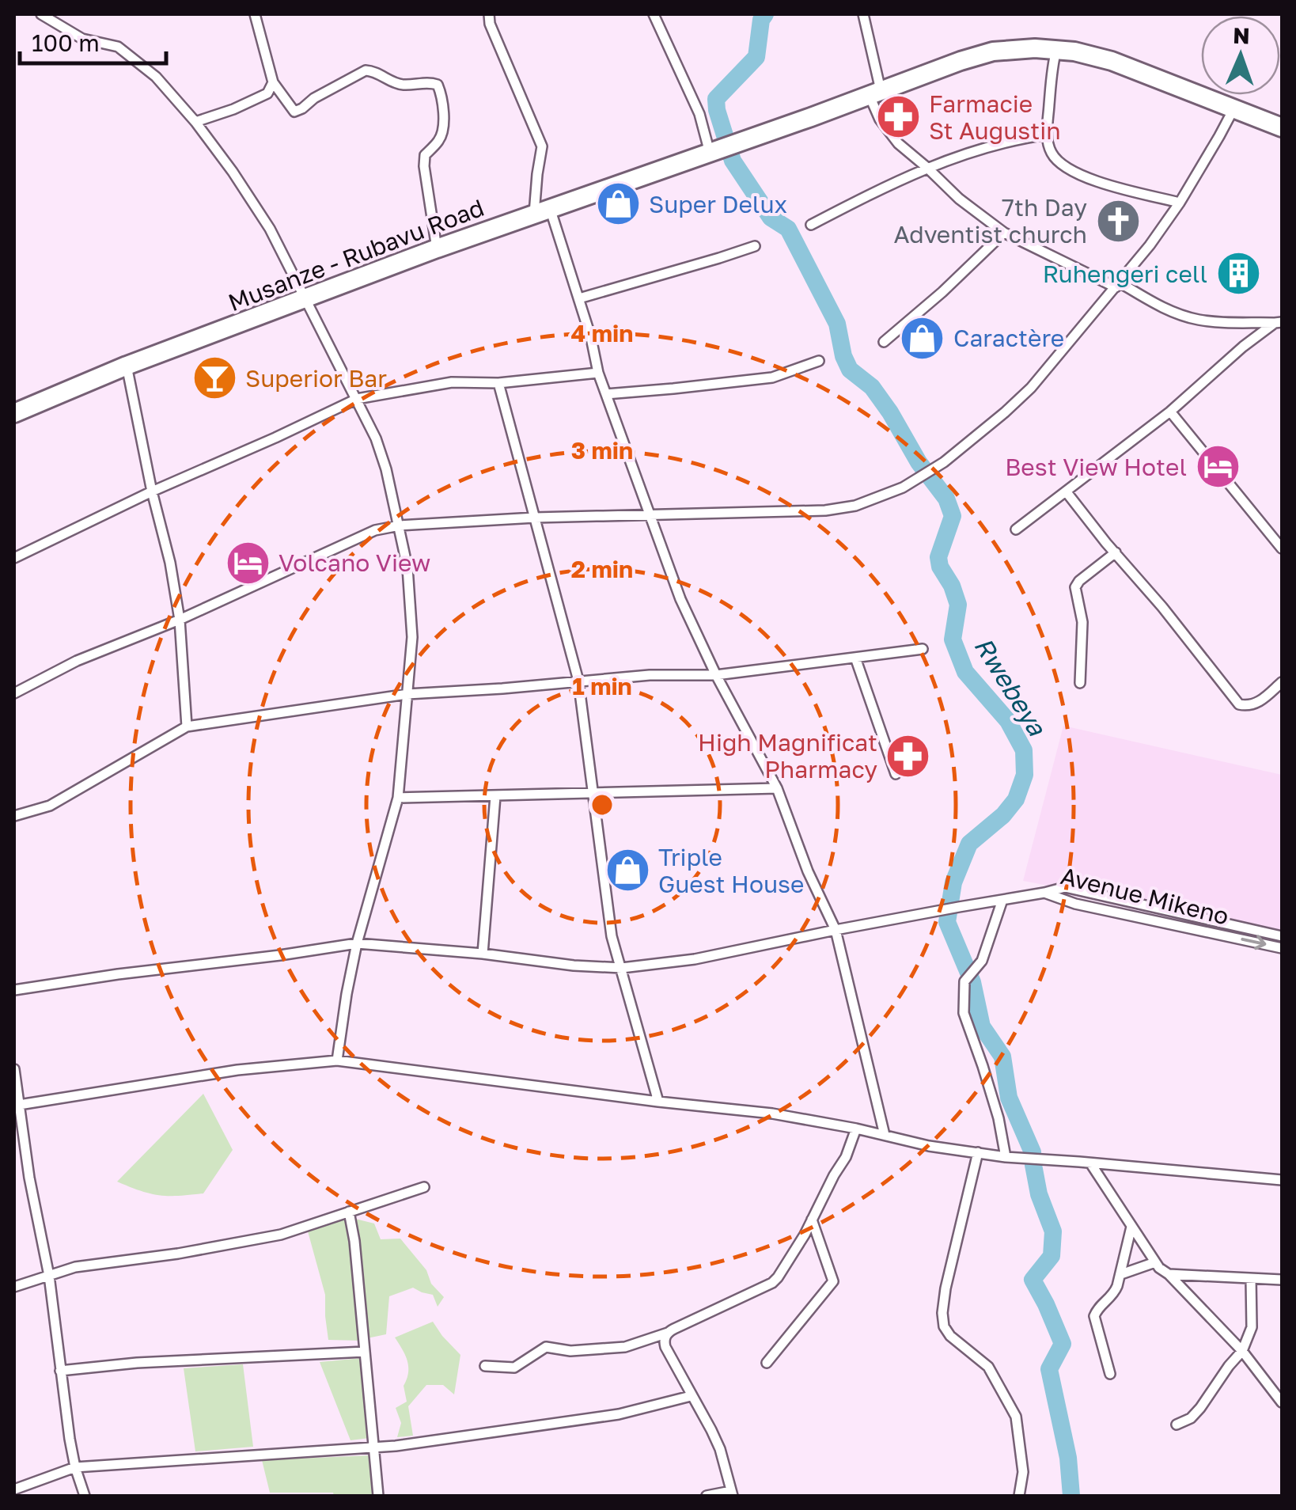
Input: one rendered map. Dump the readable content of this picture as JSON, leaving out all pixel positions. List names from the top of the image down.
{
  "streets": {
    "highway": ["Musanze - Rubavu Road"],
    "street": ["Avenue Mikeno"]
  },
  "water": ["Rwebeya"],
  "places": {
    "pharmacy": ["Farmacie St Augustin", "High Magnificat Pharmacy"],
    "shop": ["Super Delux", "Caractère", "Triple Guest House"],
    "church": ["7th Day Adventist church"],
    "building": ["Ruhengeri cell"],
    "bar": ["Superior Bar"],
    "hotel": ["Best View Hotel", "Volcano View"]
  },
  "scale_bar": "100 m",
  "north": "top",
  "rings": [
    "4 min",
    "3 min",
    "2 min",
    "1 min"
  ]
}
